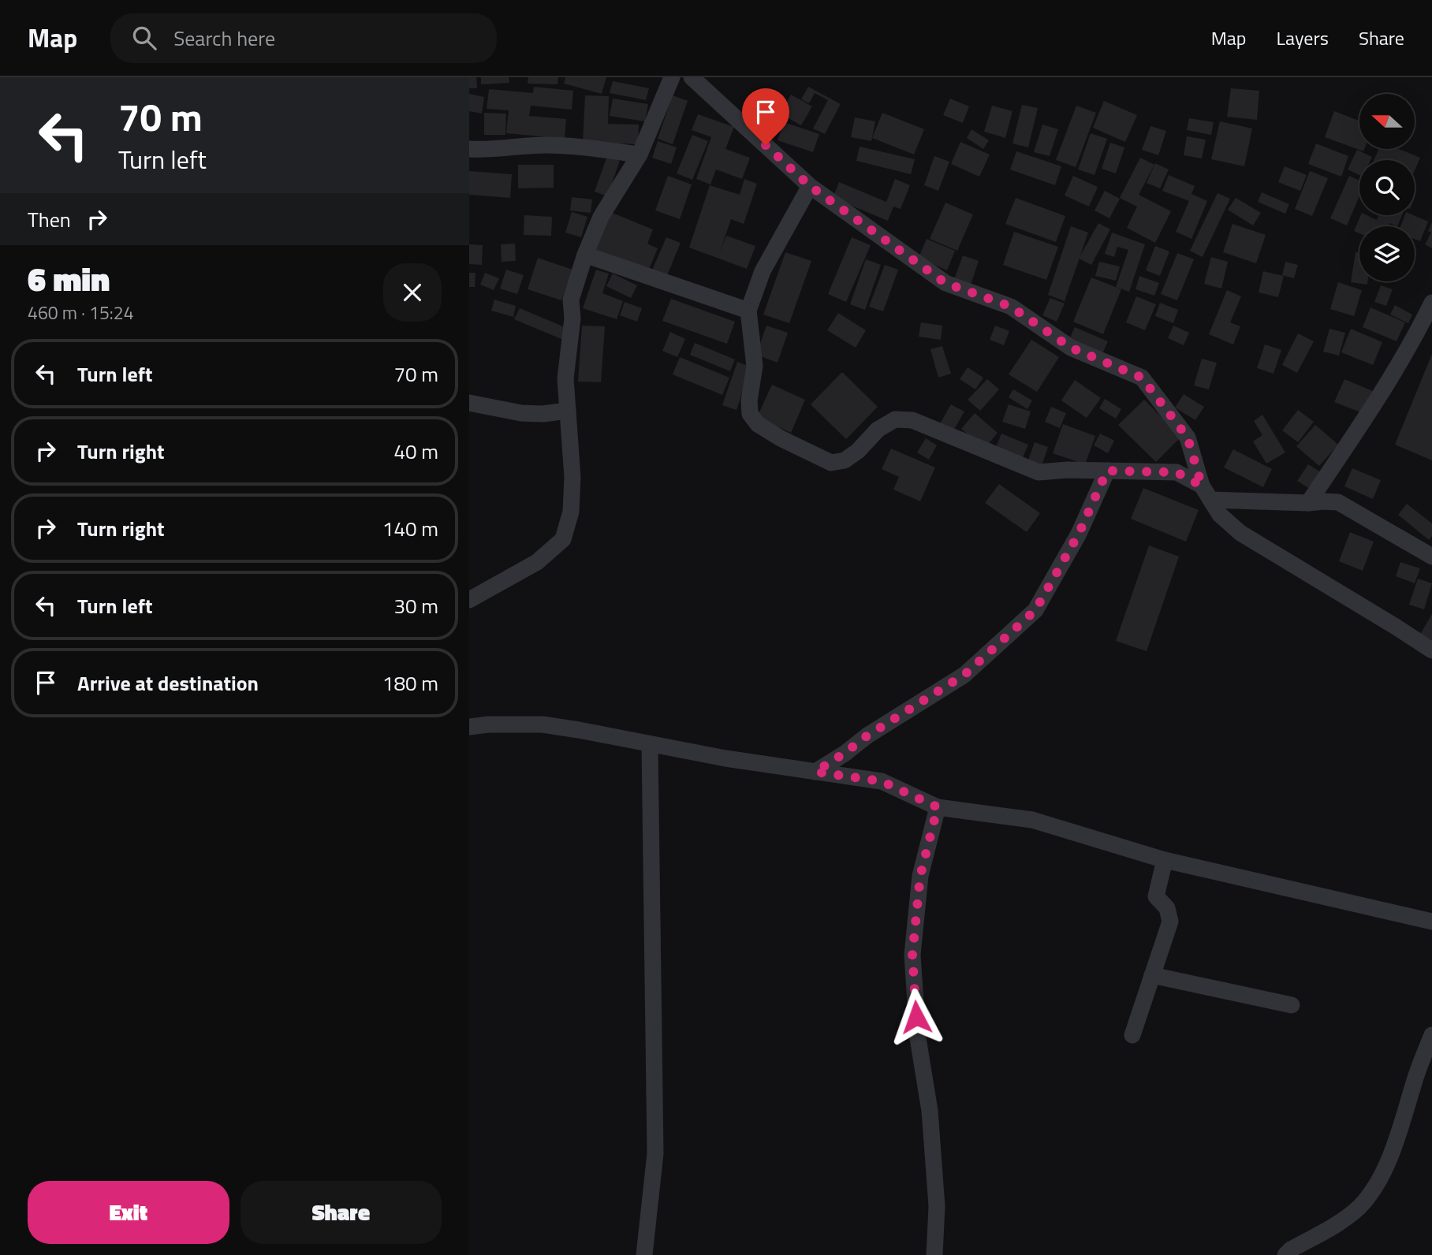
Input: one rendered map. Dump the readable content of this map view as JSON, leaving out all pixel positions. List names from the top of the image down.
{
  "north": "left",
  "page": {
    "header": "Map",
    "search": "Search here",
    "nav": ["Map", "Layers", "Share"],
    "turn": ["70 m", "Turn left"],
    "then": "Then",
    "heading": ["6 min", "460 m · 15:24"],
    "list": [
      {
        "name": "Turn left",
        "value": "70 m"
      },
      {
        "name": "Turn right",
        "value": "40 m"
      },
      {
        "name": "Turn right",
        "value": "140 m"
      },
      {
        "name": "Turn left",
        "value": "30 m"
      },
      {
        "name": "Arrive at destination",
        "value": "180 m"
      }
    ],
    "buttons": ["Exit", "Share"]
  }
}
